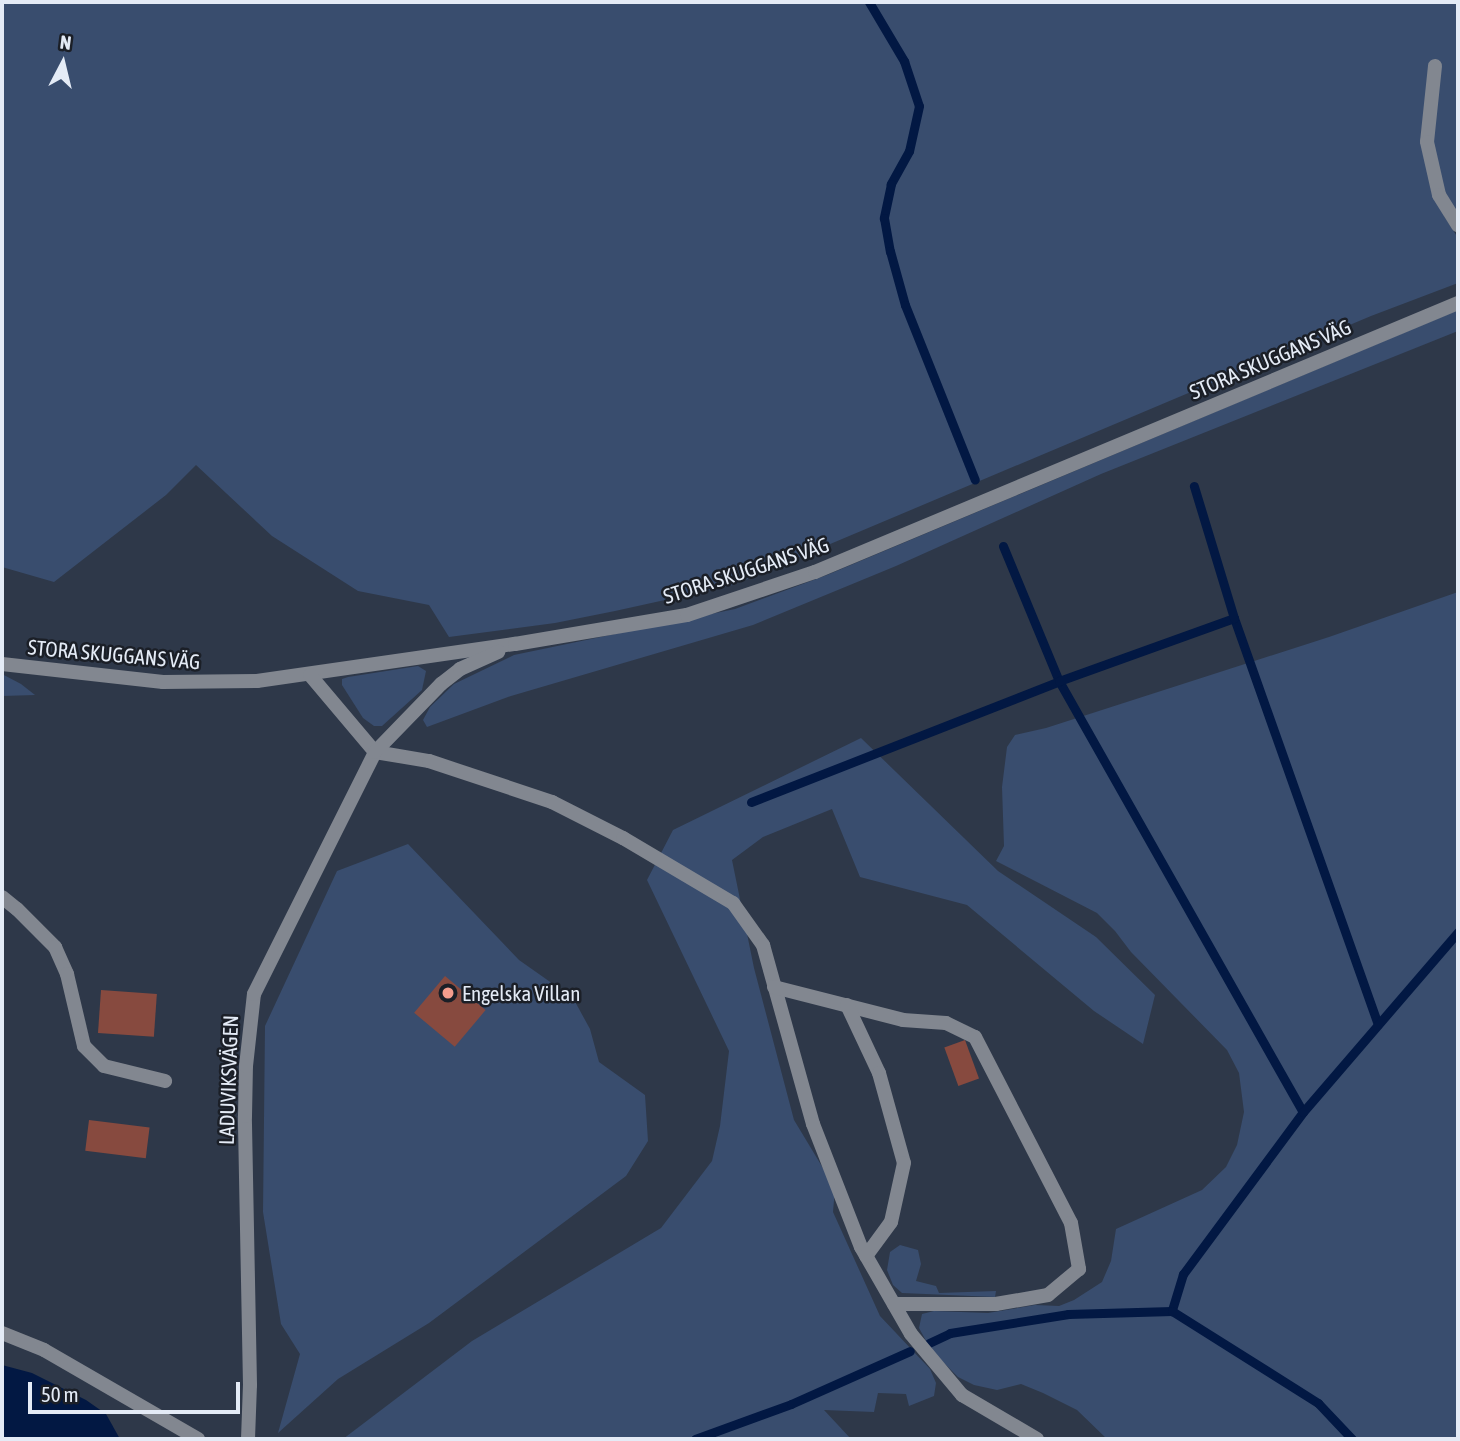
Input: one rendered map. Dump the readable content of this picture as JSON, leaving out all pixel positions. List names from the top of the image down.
{
  "streets": {
    "street": ["STORA SKUGGANS VÄG", "LADUVIKSVÄGEN"]
  },
  "crossings": [
    ["STORA SKUGGANS VÄG", "LADUVIKSVÄGEN"]
  ],
  "places": ["Engelska Villan"],
  "scale_bar": "50 m",
  "north": "top"
}
